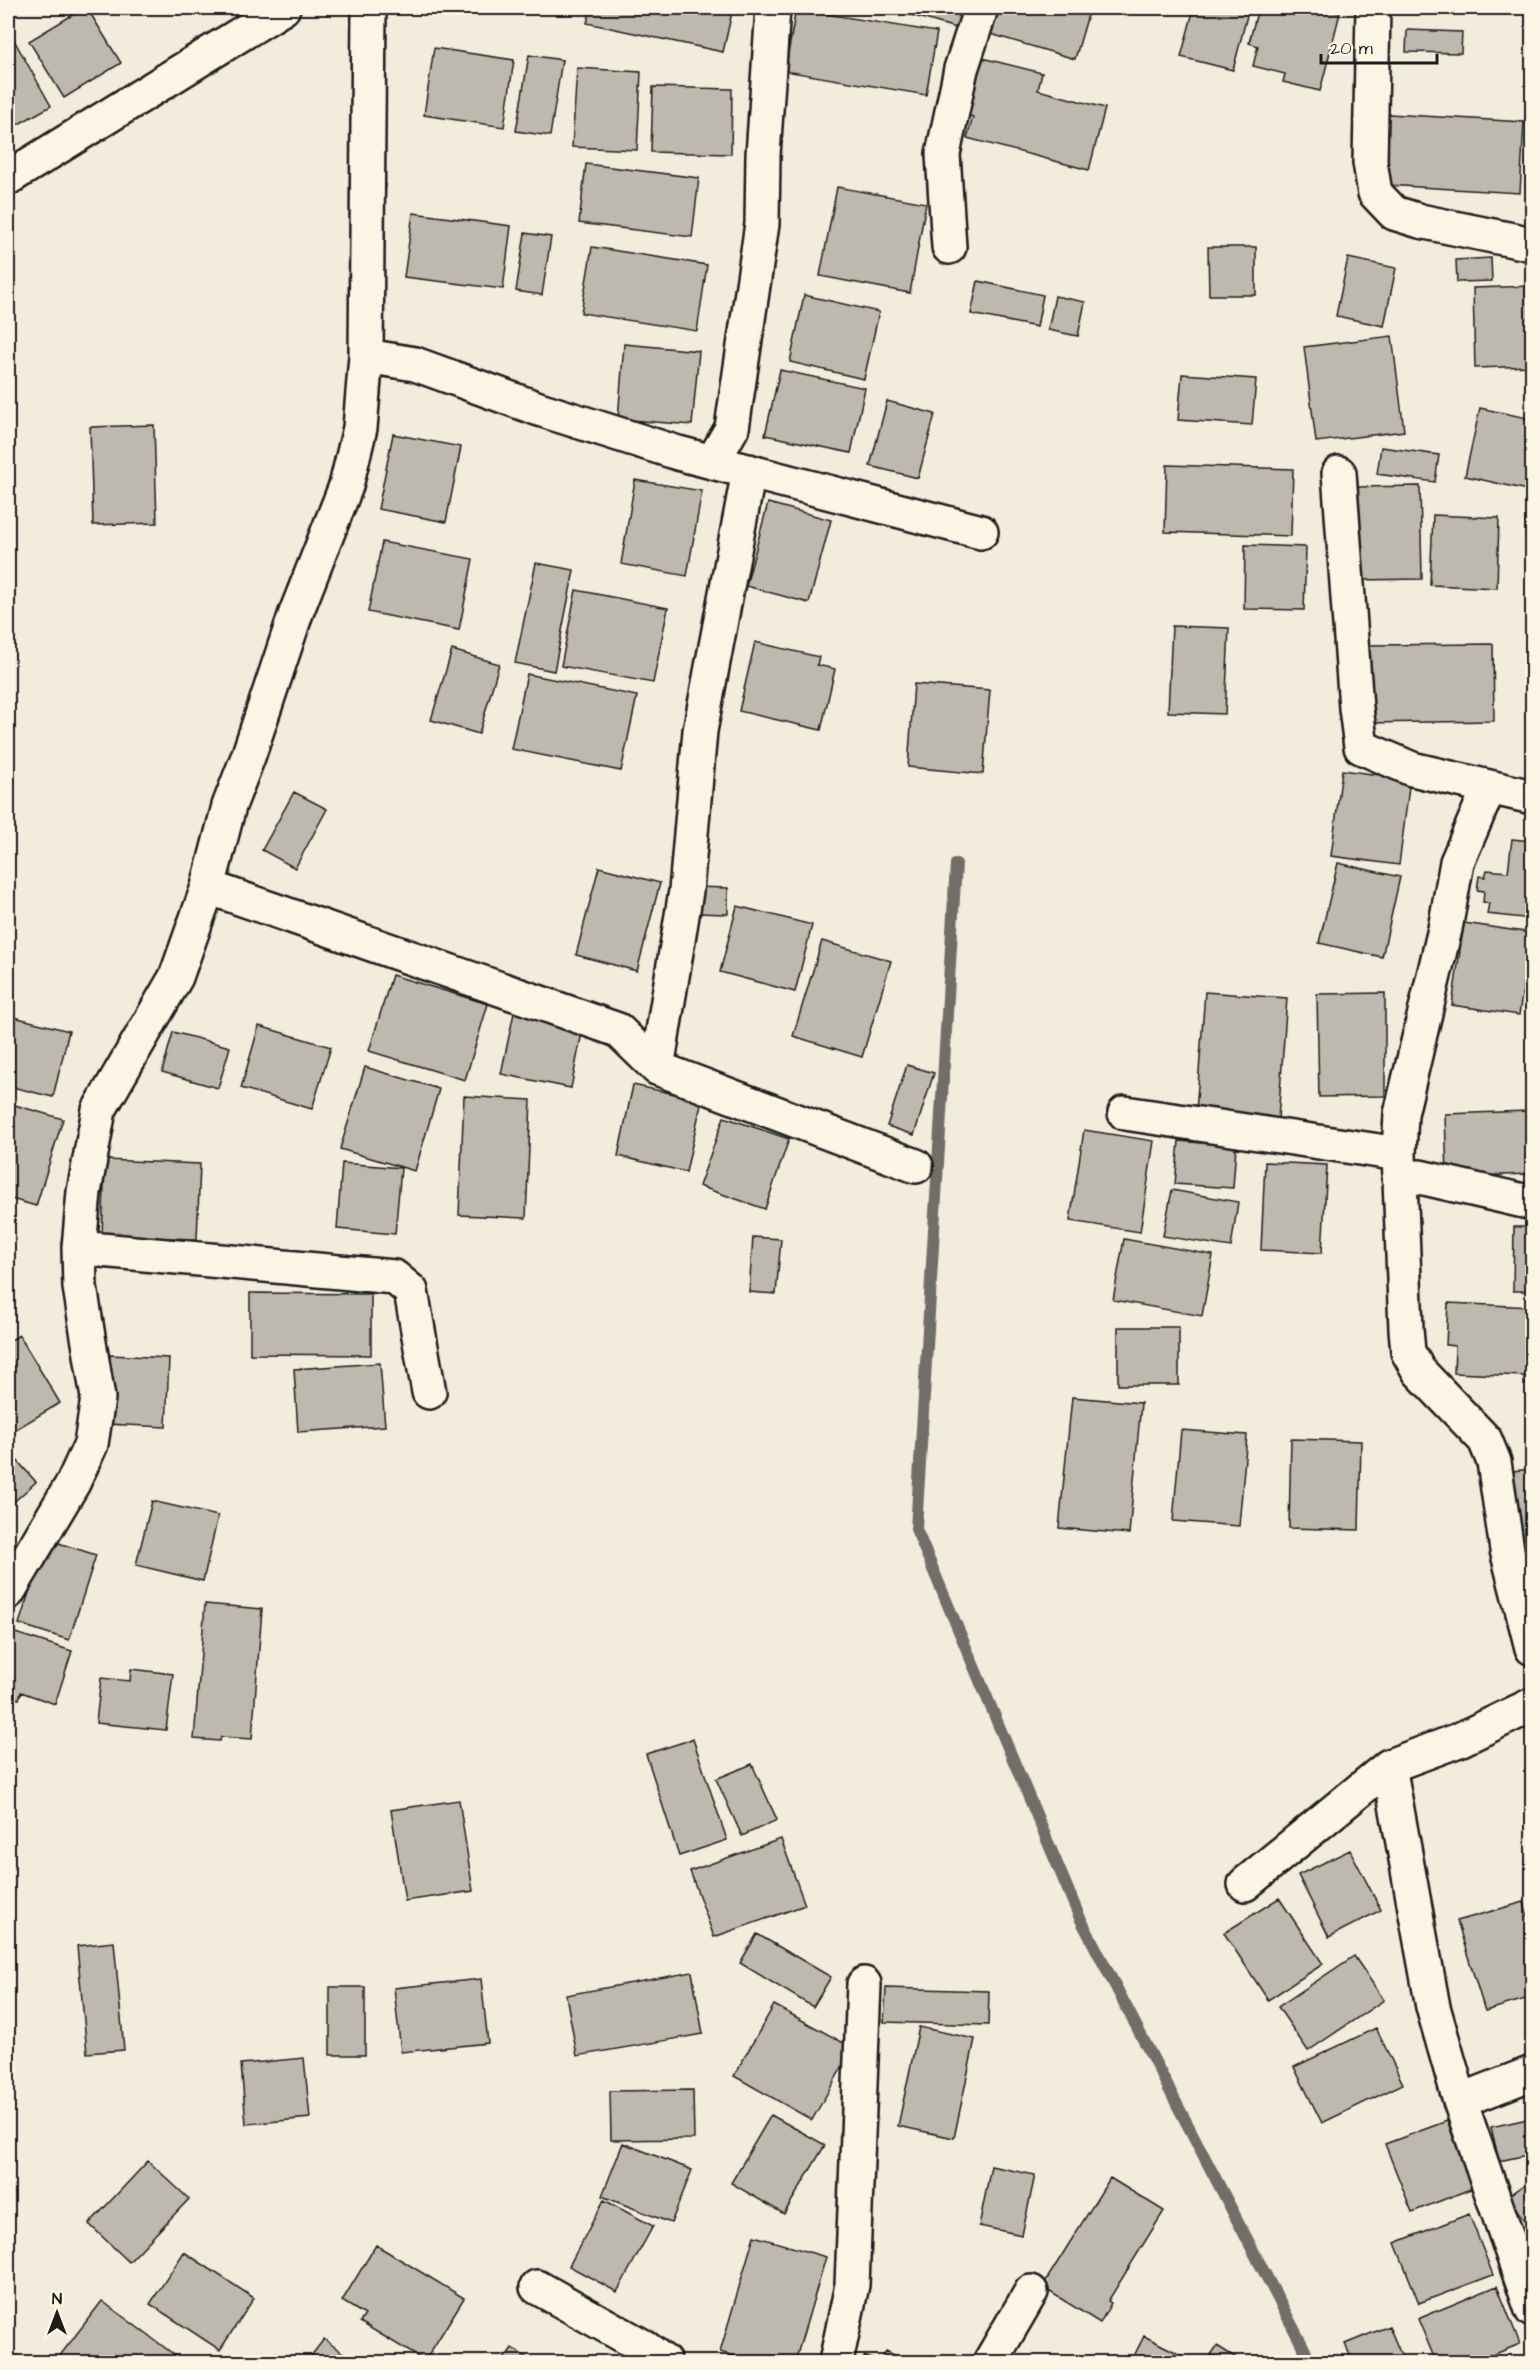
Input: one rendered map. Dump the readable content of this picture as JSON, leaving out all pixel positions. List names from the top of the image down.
{
  "scale_bar": "20 m",
  "north": "top"
}
